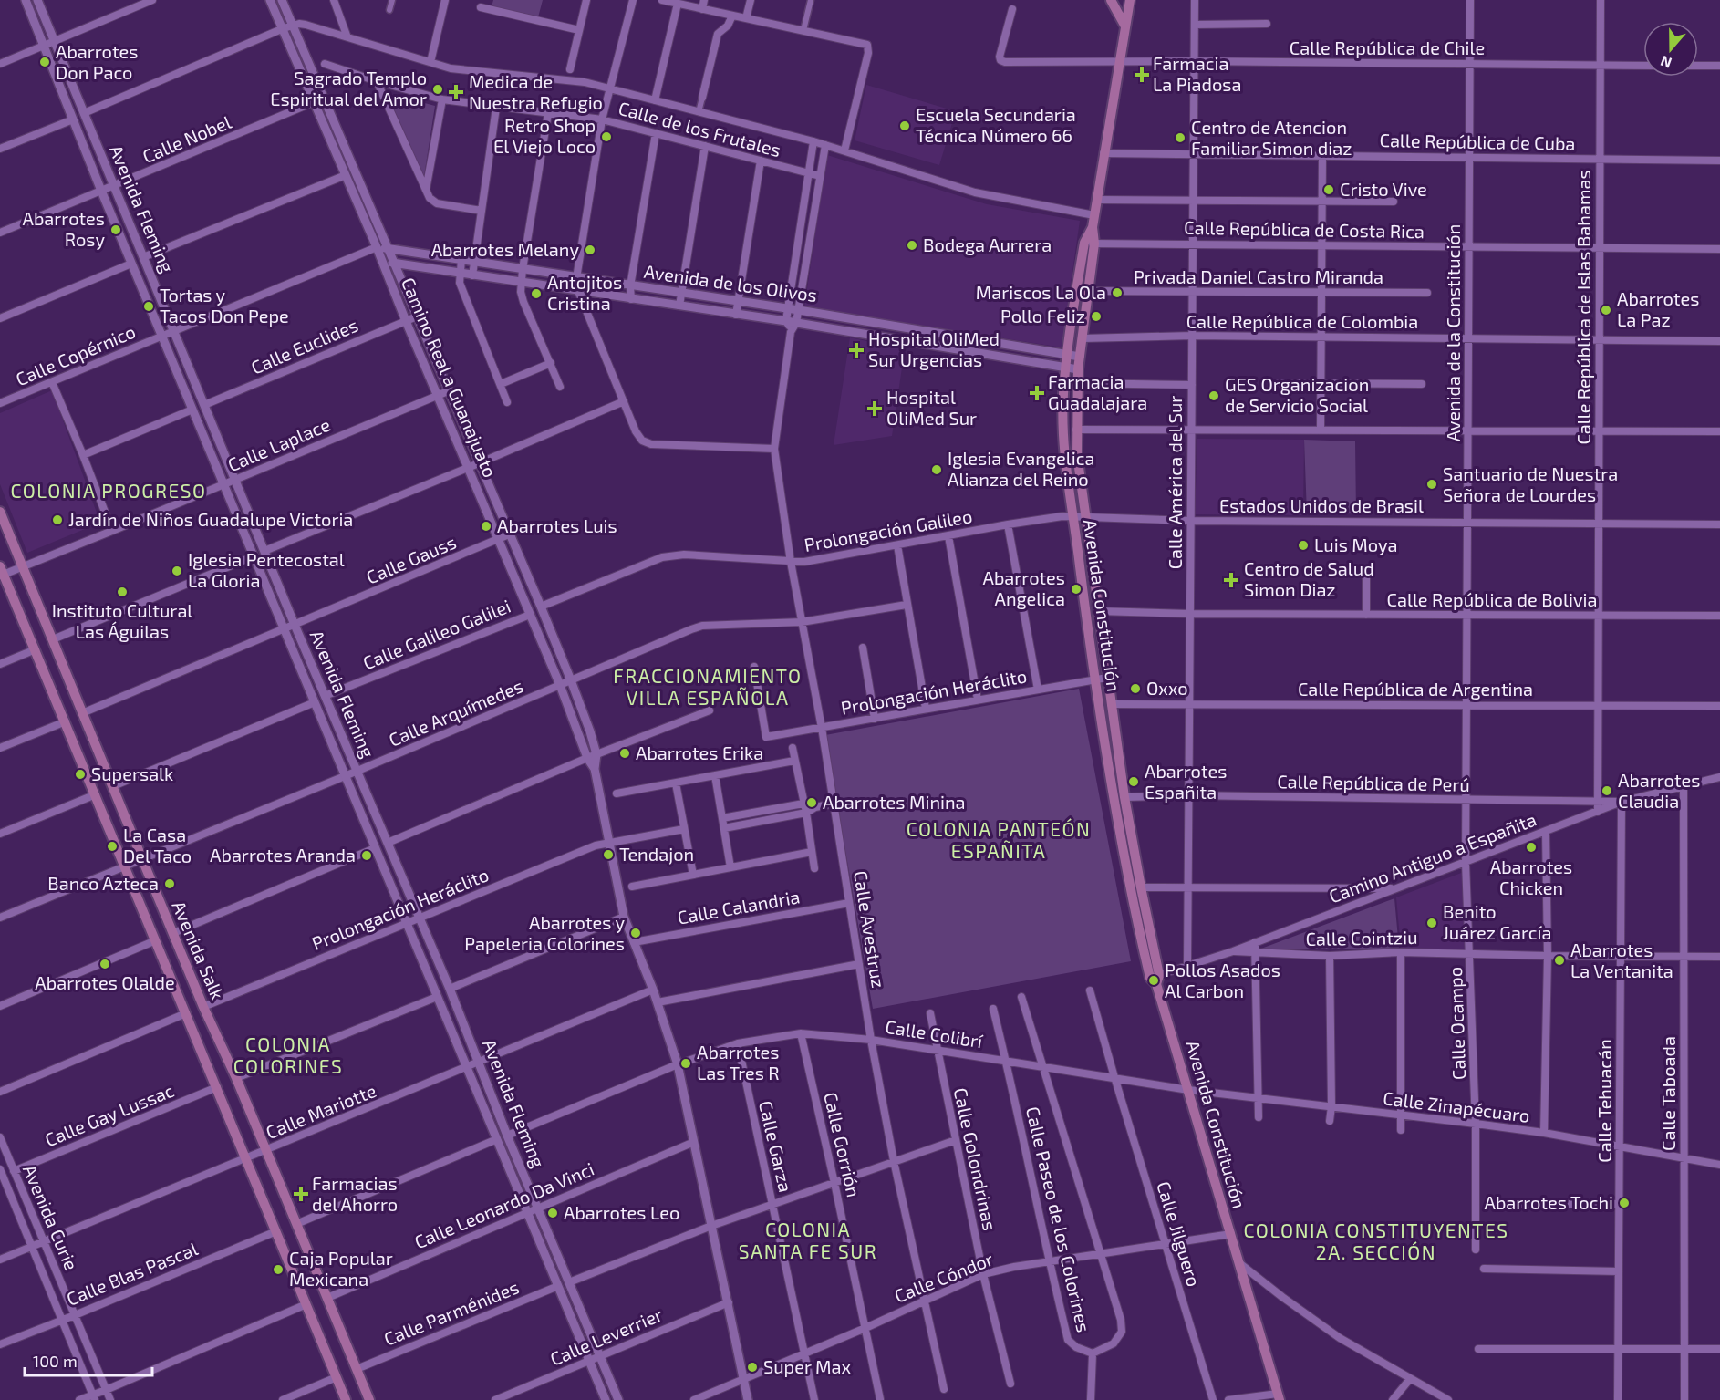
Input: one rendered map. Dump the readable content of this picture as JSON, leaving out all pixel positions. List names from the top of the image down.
{
  "streets": {
    "main road": ["Avenida Constitución", "Avenida Salk"],
    "street": [
      "Calle República de Chile",
      "Calle de los Frutales",
      "Calle Nobel",
      "Calle República de Cuba",
      "Avenida Fleming",
      "Calle República de Costa Rica",
      "Privada Daniel Castro Miranda",
      "Avenida de los Olivos",
      "Calle República de Islas Bahamas",
      "Calle República de Colombia",
      "Avenida de la Constitución",
      "Calle Euclides",
      "Calle Copérnico",
      "Camino Real a Guanajuato",
      "Calle Laplace",
      "Calle América del Sur",
      "Estados Unidos de Brasil",
      "Prolongación Galileo",
      "Calle Gauss",
      "Calle República de Bolivia",
      "Calle Galileo Galilei",
      "Calle República de Argentina",
      "Prolongación Heráclito",
      "Calle Arquímedes",
      "Calle República de Perú",
      "Camino Antiguo a Españita",
      "Calle Calandria",
      "Calle Avestruz",
      "Calle Cointziu",
      "Calle Ocampo",
      "Calle Colibrí",
      "Calle Taboada",
      "Calle Tehuacán",
      "Calle Zinapécuaro",
      "Calle Mariotte",
      "Calle Gay Lussac",
      "Calle Gorrión",
      "Calle Garza",
      "Calle Golondrinas",
      "Calle Leonardo Da Vinci",
      "Avenida Curie",
      "Calle Paseo de los Colorines",
      "Calle Jilguero",
      "Calle Blas Pascal",
      "Calle Cóndor",
      "Calle Parménides",
      "Calle Leverrier"
    ]
  },
  "crossings": [
    ["Calle República de Chile", "Calle República de Islas Bahamas"],
    ["Calle República de Chile", "Avenida de la Constitución"],
    ["Calle República de Chile", "Calle América del Sur"],
    ["Calle República de Chile", "Avenida Constitución"],
    ["Calle Nobel", "Avenida Fleming"],
    ["Calle Nobel", "Camino Real a Guanajuato"],
    ["Calle República de Cuba", "Calle República de Islas Bahamas"],
    ["Calle República de Cuba", "Avenida de la Constitución"],
    ["Calle República de Cuba", "Calle América del Sur"],
    ["Calle República de Cuba", "Avenida Constitución"],
    ["Avenida Fleming", "Calle Euclides"],
    ["Avenida Fleming", "Calle Copérnico"],
    ["Avenida Fleming", "Calle Laplace"],
    ["Avenida Fleming", "Calle Gauss"],
    ["Avenida Fleming", "Calle Galileo Galilei"],
    ["Avenida Fleming", "Prolongación Heráclito"],
    ["Avenida Fleming", "Calle Arquímedes"],
    ["Avenida Fleming", "Calle Mariotte"],
    ["Avenida Fleming", "Calle Leonardo Da Vinci"],
    ["Avenida Fleming", "Calle Parménides"],
    ["Avenida Fleming", "Calle Leverrier"],
    ["Calle República de Costa Rica", "Calle República de Islas Bahamas"],
    ["Calle República de Costa Rica", "Avenida de la Constitución"],
    ["Calle República de Costa Rica", "Calle América del Sur"],
    ["Calle República de Costa Rica", "Avenida Constitución"],
    ["Privada Daniel Castro Miranda", "Calle América del Sur"],
    ["Privada Daniel Castro Miranda", "Avenida Constitución"],
    ["Avenida de los Olivos", "Calle Copérnico"],
    ["Avenida de los Olivos", "Camino Real a Guanajuato"],
    ["Avenida de los Olivos", "Avenida Constitución"],
    ["Calle República de Islas Bahamas", "Calle República de Colombia"],
    ["Calle República de Islas Bahamas", "Estados Unidos de Brasil"],
    ["Calle República de Islas Bahamas", "Calle República de Bolivia"],
    ["Calle República de Islas Bahamas", "Calle República de Argentina"],
    ["Calle República de Islas Bahamas", "Calle República de Perú"],
    ["Calle República de Islas Bahamas", "Camino Antiguo a Españita"],
    ["Calle República de Colombia", "Avenida de la Constitución"],
    ["Calle República de Colombia", "Calle América del Sur"],
    ["Calle República de Colombia", "Avenida Constitución"],
    ["Avenida de la Constitución", "Estados Unidos de Brasil"],
    ["Avenida de la Constitución", "Calle República de Bolivia"],
    ["Avenida de la Constitución", "Calle República de Argentina"],
    ["Avenida de la Constitución", "Calle República de Perú"],
    ["Avenida de la Constitución", "Camino Antiguo a Españita"],
    ["Avenida de la Constitución", "Calle Ocampo"],
    ["Calle Euclides", "Camino Real a Guanajuato"],
    ["Calle Copérnico", "Camino Real a Guanajuato"],
    ["Camino Real a Guanajuato", "Calle Laplace"],
    ["Camino Real a Guanajuato", "Prolongación Galileo"],
    ["Camino Real a Guanajuato", "Calle Gauss"],
    ["Camino Real a Guanajuato", "Calle Galileo Galilei"],
    ["Camino Real a Guanajuato", "Prolongación Heráclito"],
    ["Camino Real a Guanajuato", "Calle Arquímedes"],
    ["Camino Real a Guanajuato", "Calle Calandria"],
    ["Camino Real a Guanajuato", "Calle Colibrí"],
    ["Camino Real a Guanajuato", "Calle Mariotte"],
    ["Camino Real a Guanajuato", "Calle Leonardo Da Vinci"],
    ["Camino Real a Guanajuato", "Calle Cóndor"],
    ["Camino Real a Guanajuato", "Calle Leverrier"],
    ["Calle Laplace", "Avenida Salk"],
    ["Calle América del Sur", "Estados Unidos de Brasil"],
    ["Calle América del Sur", "Calle República de Bolivia"],
    ["Calle América del Sur", "Calle República de Argentina"],
    ["Calle América del Sur", "Calle República de Perú"],
    ["Calle América del Sur", "Camino Antiguo a Españita"],
    ["Estados Unidos de Brasil", "Prolongación Galileo"],
    ["Estados Unidos de Brasil", "Avenida Constitución"],
    ["Prolongación Galileo", "Avenida Constitución"],
    ["Prolongación Galileo", "Calle Avestruz"],
    ["Calle Gauss", "Avenida Salk"],
    ["Calle República de Bolivia", "Avenida Constitución"],
    ["Avenida Constitución", "Calle República de Argentina"],
    ["Avenida Constitución", "Prolongación Heráclito"],
    ["Avenida Constitución", "Calle República de Perú"],
    ["Avenida Constitución", "Camino Antiguo a Españita"],
    ["Avenida Constitución", "Calle Colibrí"],
    ["Avenida Constitución", "Calle Zinapécuaro"],
    ["Avenida Constitución", "Calle Cóndor"],
    ["Prolongación Heráclito", "Calle Avestruz"],
    ["Prolongación Heráclito", "Avenida Salk"],
    ["Calle Arquímedes", "Calle Avestruz"],
    ["Calle Arquímedes", "Avenida Salk"],
    ["Calle República de Perú", "Camino Antiguo a Españita"],
    ["Calle República de Perú", "Calle Tehuacán"],
    ["Camino Antiguo a Españita", "Calle Cointziu"],
    ["Camino Antiguo a Españita", "Calle Ocampo"],
    ["Camino Antiguo a Españita", "Calle Taboada"],
    ["Camino Antiguo a Españita", "Calle Tehuacán"],
    ["Calle Calandria", "Calle Avestruz"],
    ["Calle Avestruz", "Calle Colibrí"],
    ["Calle Avestruz", "Calle Cóndor"],
    ["Calle Cointziu", "Calle Ocampo"],
    ["Calle Cointziu", "Calle Taboada"],
    ["Calle Cointziu", "Calle Tehuacán"],
    ["Avenida Salk", "Calle Mariotte"],
    ["Avenida Salk", "Calle Gay Lussac"],
    ["Avenida Salk", "Calle Leonardo Da Vinci"],
    ["Avenida Salk", "Calle Blas Pascal"],
    ["Avenida Salk", "Calle Parménides"],
    ["Calle Ocampo", "Calle Zinapécuaro"],
    ["Calle Colibrí", "Calle Zinapécuaro"],
    ["Calle Colibrí", "Calle Gorrión"],
    ["Calle Colibrí", "Calle Garza"],
    ["Calle Colibrí", "Calle Golondrinas"],
    ["Calle Colibrí", "Calle Paseo de los Colorines"],
    ["Calle Colibrí", "Calle Jilguero"],
    ["Calle Taboada", "Calle Zinapécuaro"],
    ["Calle Tehuacán", "Calle Zinapécuaro"],
    ["Calle Mariotte", "Avenida Curie"],
    ["Calle Gay Lussac", "Avenida Curie"],
    ["Calle Gorrión", "Calle Cóndor"],
    ["Calle Garza", "Calle Cóndor"],
    ["Calle Golondrinas", "Calle Cóndor"],
    ["Avenida Curie", "Calle Blas Pascal"],
    ["Calle Paseo de los Colorines", "Calle Cóndor"],
    ["Calle Jilguero", "Calle Cóndor"]
  ],
  "districts": [
    "COLONIA PROGRESO",
    "FRACCIONAMIENTO VILLA ESPAÑOLA",
    "COLONIA PANTEÓN ESPAÑITA",
    "COLONIA COLORINES",
    "COLONIA SANTA FE SUR",
    "COLONIA CONSTITUYENTES 2A. SECCIÓN"
  ],
  "places": {
    "other": [
      "Abarrotes Don Paco",
      "Sagrado Templo Espiritual del Amor",
      "Escuela Secundaria Técnica Número 66",
      "Retro Shop El Viejo Loco",
      "Centro de Atencion Familiar Simon diaz",
      "Cristo Vive",
      "Abarrotes Rosy",
      "Bodega Aurrera",
      "Abarrotes Melany",
      "Mariscos La Ola",
      "Antojitos Cristina",
      "Tortas y Tacos Don Pepe",
      "Abarrotes La Paz",
      "Pollo Feliz",
      "GES Organizacion de Servicio Social",
      "Iglesia Evangelica Alianza del Reino",
      "Santuario de Nuestra Señora de Lourdes",
      "Jardín de Niños Guadalupe Victoria",
      "Abarrotes Luis",
      "Luis Moya",
      "Iglesia Pentecostal La Gloria",
      "Abarrotes Angelica",
      "Instituto Cultural Las Águilas",
      "Oxxo",
      "Abarrotes Erika",
      "Supersalk",
      "Abarrotes Españita",
      "Abarrotes Claudia",
      "Abarrotes Minina",
      "La Casa Del Taco",
      "Abarrotes Chicken",
      "Tendajon",
      "Abarrotes Aranda",
      "Banco Azteca",
      "Benito Juárez García",
      "Abarrotes y Papeleria Colorines",
      "Abarrotes La Ventanita",
      "Abarrotes Olalde",
      "Pollos Asados Al Carbon",
      "Abarrotes Las Tres R",
      "Abarrotes Tochi",
      "Abarrotes Leo",
      "Caja Popular Mexicana",
      "Super Max"
    ],
    "health": [
      "Farmacia La Piadosa",
      "Medica de Nuestra Refugio",
      "Hospital OliMed Sur Urgencias",
      "Farmacia Guadalajara",
      "Hospital OliMed Sur",
      "Centro de Salud Simon Diaz",
      "Farmacias del Ahorro"
    ]
  },
  "scale_bar": "100 m",
  "north": "bottom"
}
